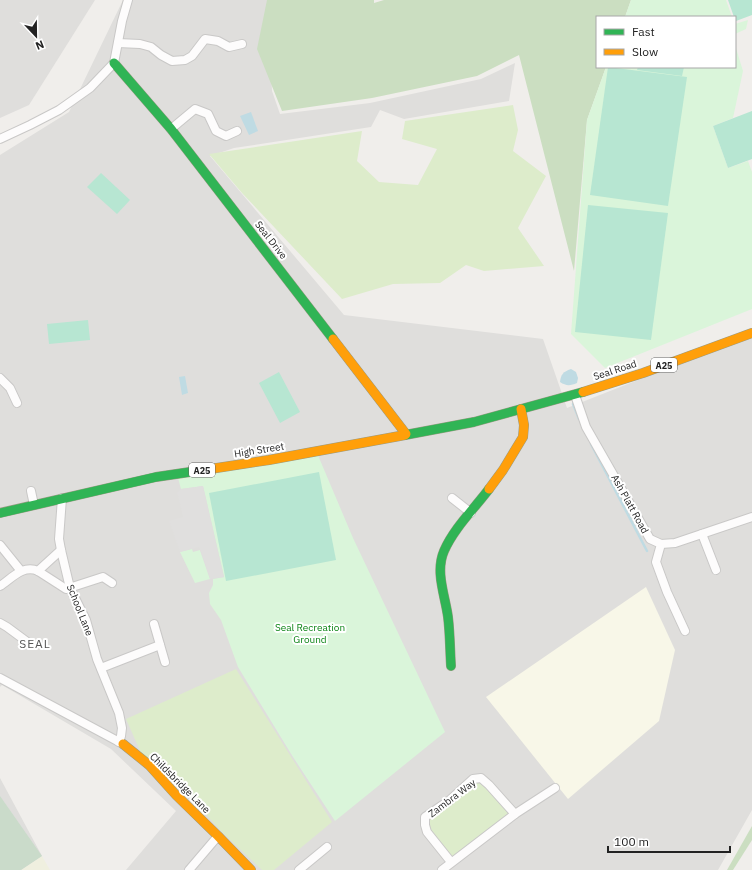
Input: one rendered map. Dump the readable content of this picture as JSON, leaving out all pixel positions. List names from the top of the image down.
{
  "streets": {
    "main road": [
      "Seal Drive",
      "A25",
      "Seal Road",
      "High Street",
      "Childsbridge Lane"
    ],
    "street": ["Ash Platt Road", "School Lane", "Zambra Way"]
  },
  "crossings": [
    ["Seal Drive", "High Street"],
    ["Seal Road", "High Street"],
    ["Seal Road", "Ash Platt Road"],
    ["High Street", "Ash Platt Road"],
    ["High Street", "School Lane"],
    ["School Lane", "Childsbridge Lane"]
  ],
  "districts": ["SEAL"],
  "parks": ["Seal Recreation Ground"],
  "legend": ["Fast", "Slow"],
  "scale_bar": "100 m",
  "north": "bottom"
}
